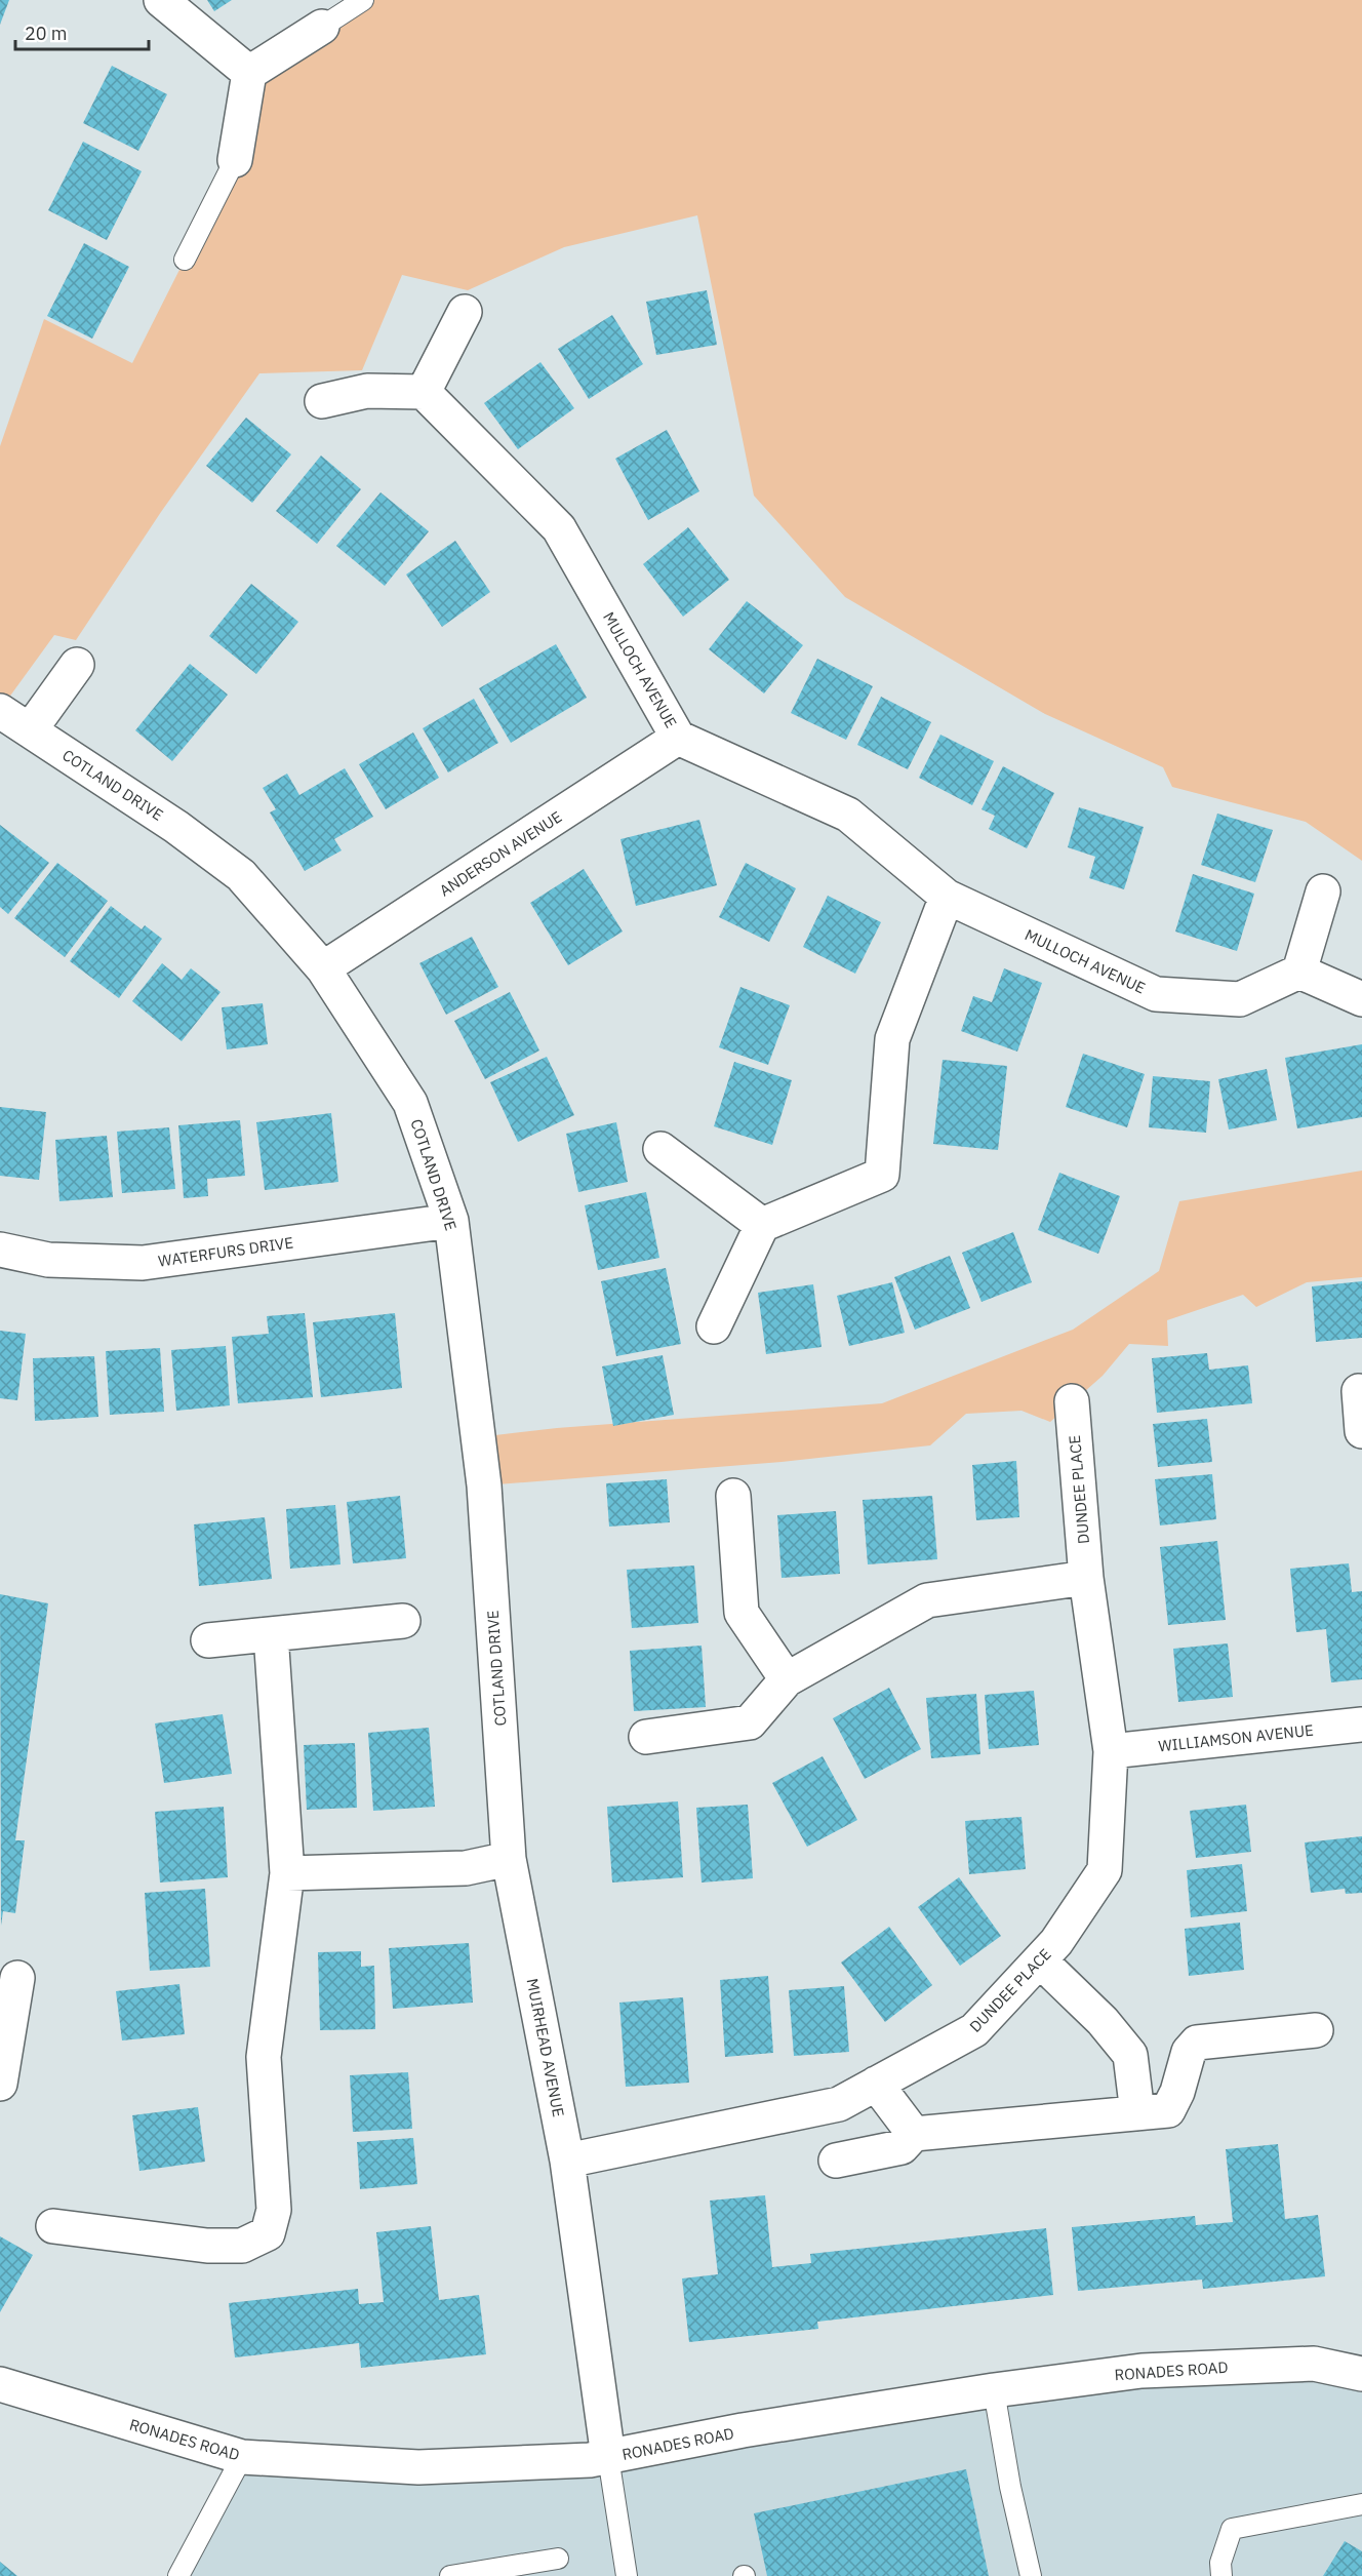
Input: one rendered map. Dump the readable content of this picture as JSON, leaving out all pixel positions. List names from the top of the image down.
{
  "streets": {
    "street": [
      "MULLOCH AVENUE",
      "COTLAND DRIVE",
      "ANDERSON AVENUE",
      "WATERFURS DRIVE",
      "DUNDEE PLACE",
      "WILLIAMSON AVENUE",
      "MUIRHEAD AVENUE",
      "RONADES ROAD"
    ]
  },
  "crossings": [
    ["MULLOCH AVENUE", "ANDERSON AVENUE"],
    ["COTLAND DRIVE", "ANDERSON AVENUE"],
    ["COTLAND DRIVE", "WATERFURS DRIVE"],
    ["COTLAND DRIVE", "MUIRHEAD AVENUE"],
    ["DUNDEE PLACE", "WILLIAMSON AVENUE"],
    ["DUNDEE PLACE", "MUIRHEAD AVENUE"],
    ["MUIRHEAD AVENUE", "RONADES ROAD"]
  ],
  "scale_bar": "20 m"
}
